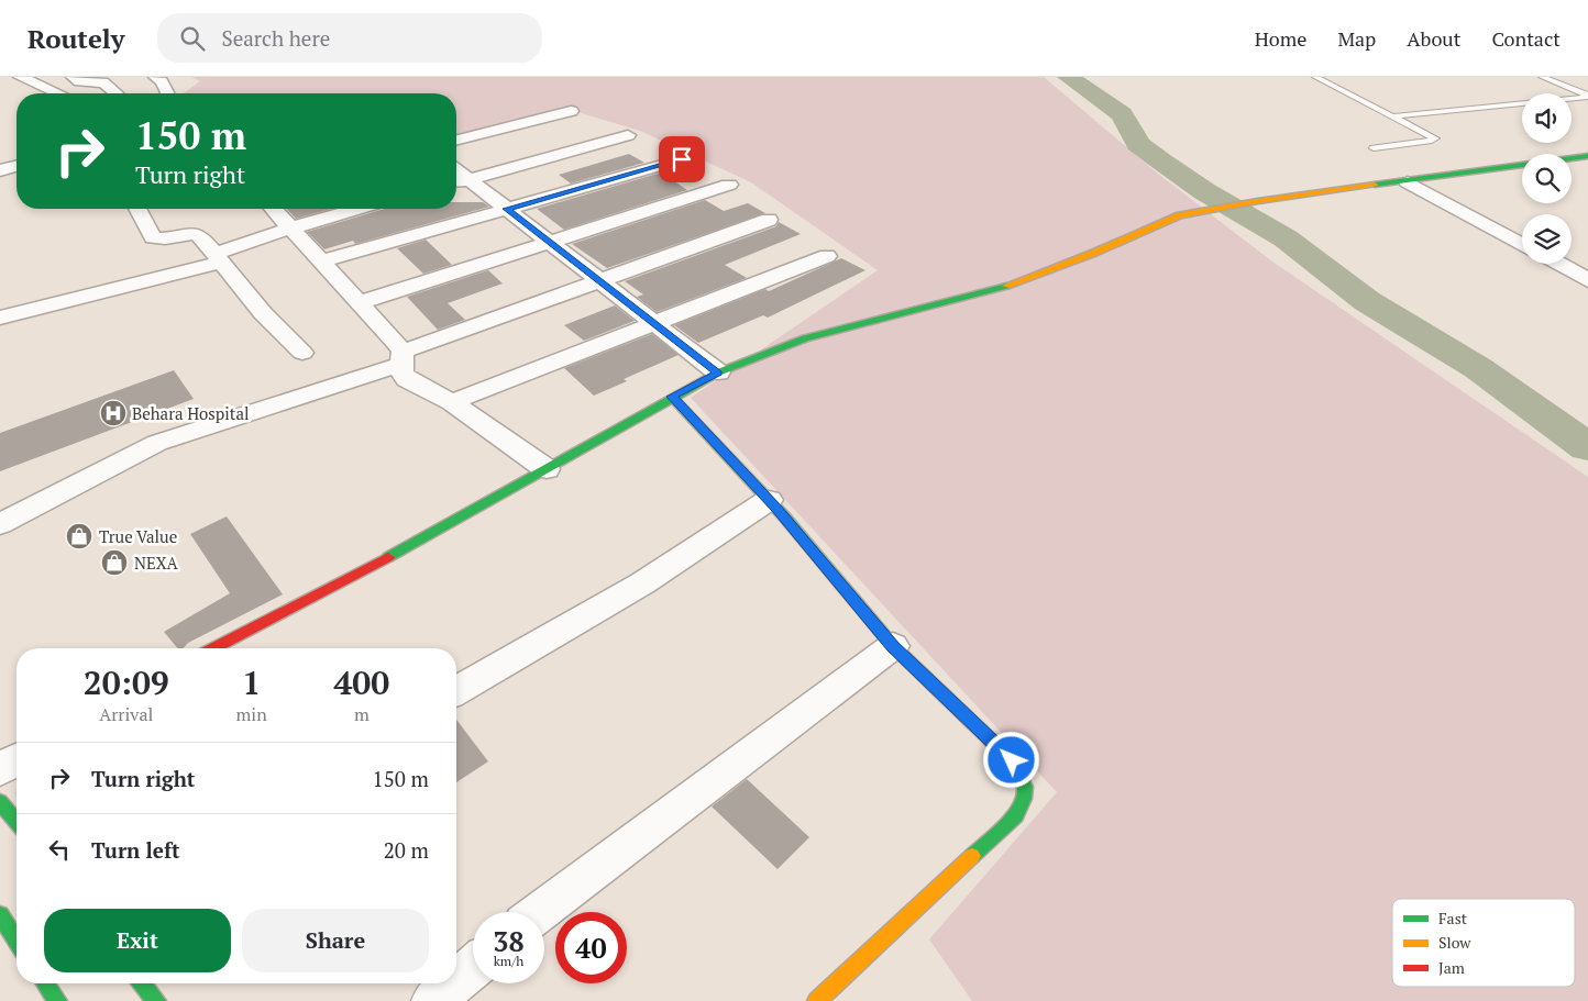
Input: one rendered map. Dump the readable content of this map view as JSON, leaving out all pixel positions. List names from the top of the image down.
{
  "places": {
    "hospital": ["Behara Hospital"],
    "shop": ["True Value", "NEXA"]
  },
  "legend": ["Fast", "Slow", "Jam"],
  "page": {
    "header": "Routely",
    "search": "Search here",
    "nav": [
      "Home",
      "Map",
      "About",
      "Contact"
    ],
    "turn": ["150 m", "Turn right"],
    "eta": [
      "20:09",
      "Arrival",
      "1",
      "min",
      "400",
      "m"
    ],
    "list": [
      {
        "name": "Turn right",
        "value": "150 m"
      },
      {
        "name": "Turn left",
        "value": "20 m"
      }
    ],
    "buttons": ["Exit", "Share"],
    "speed": "38 km/h",
    "limit": "40"
  }
}
